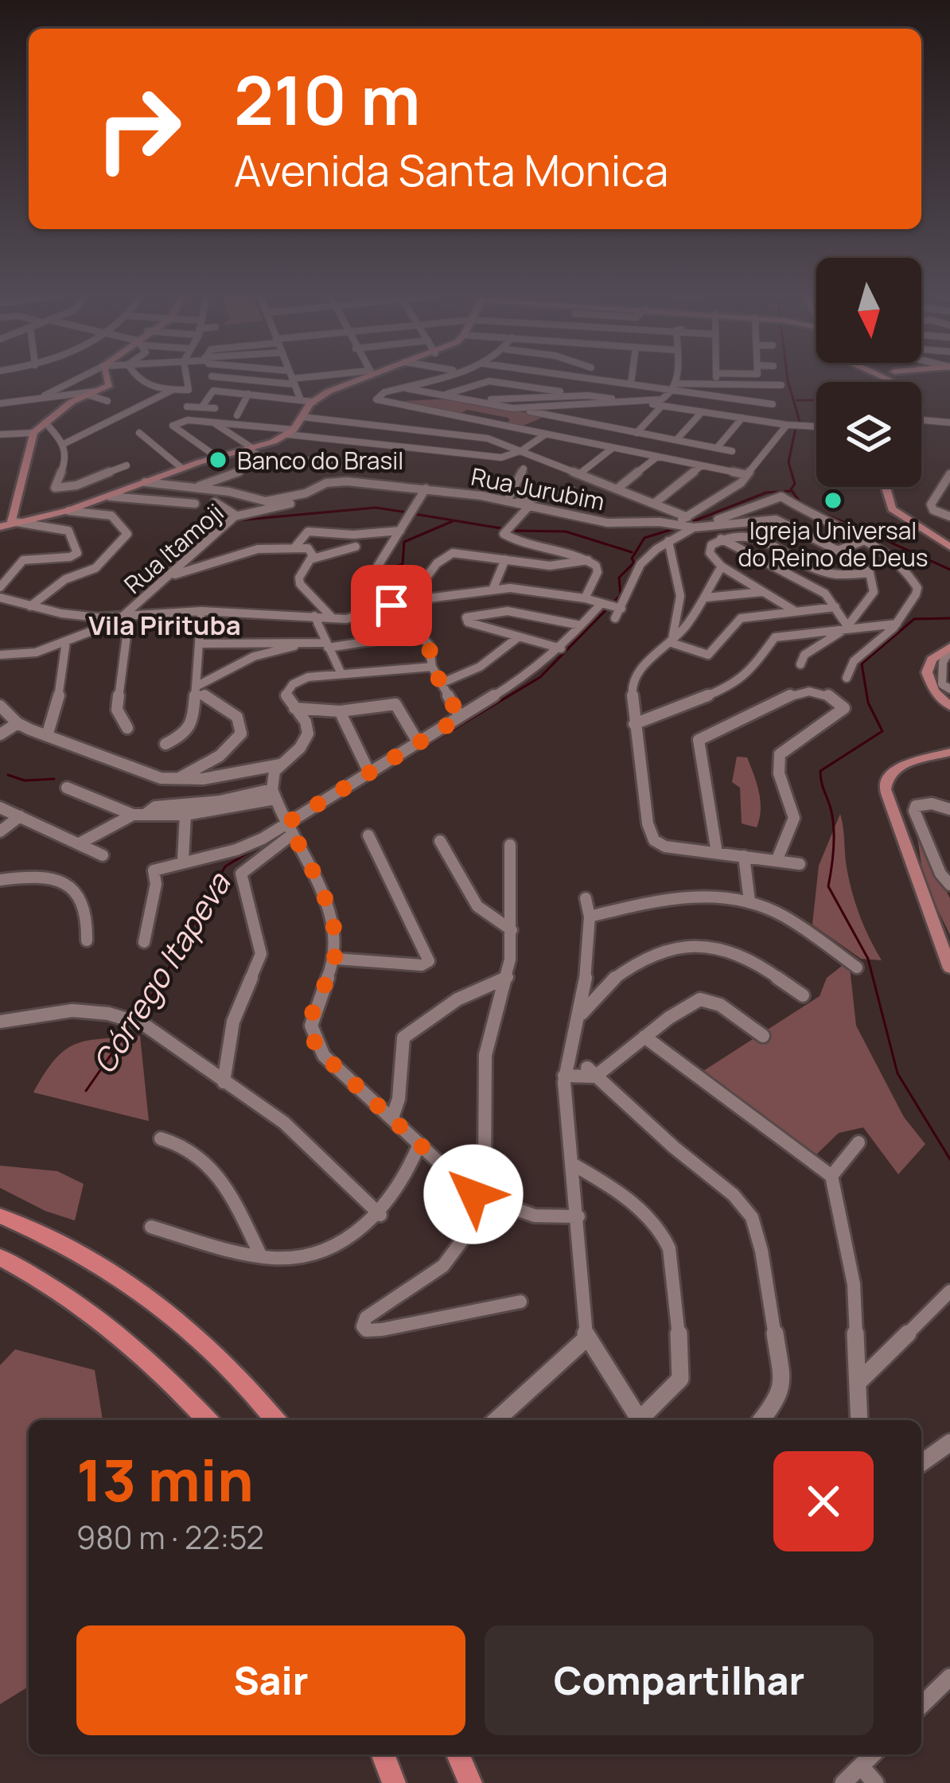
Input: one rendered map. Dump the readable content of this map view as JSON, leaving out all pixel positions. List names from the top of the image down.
{
  "streets": {
    "street": ["Rua Jurubim", "Rua Itamoji"]
  },
  "crossings": [
    ["Rua Jurubim", "Rua Itamoji"]
  ],
  "districts": ["Vila Pirituba"],
  "water": ["Córrego Itapeva"],
  "places": ["Banco do Brasil", "Igreja Universal do Reino de Deus"],
  "north": "bottom",
  "page": {
    "turn": ["210 m", "Avenida Santa Monica"],
    "heading": ["13 min", "980 m · 22:52"],
    "buttons": ["Sair", "Compartilhar"]
  }
}
